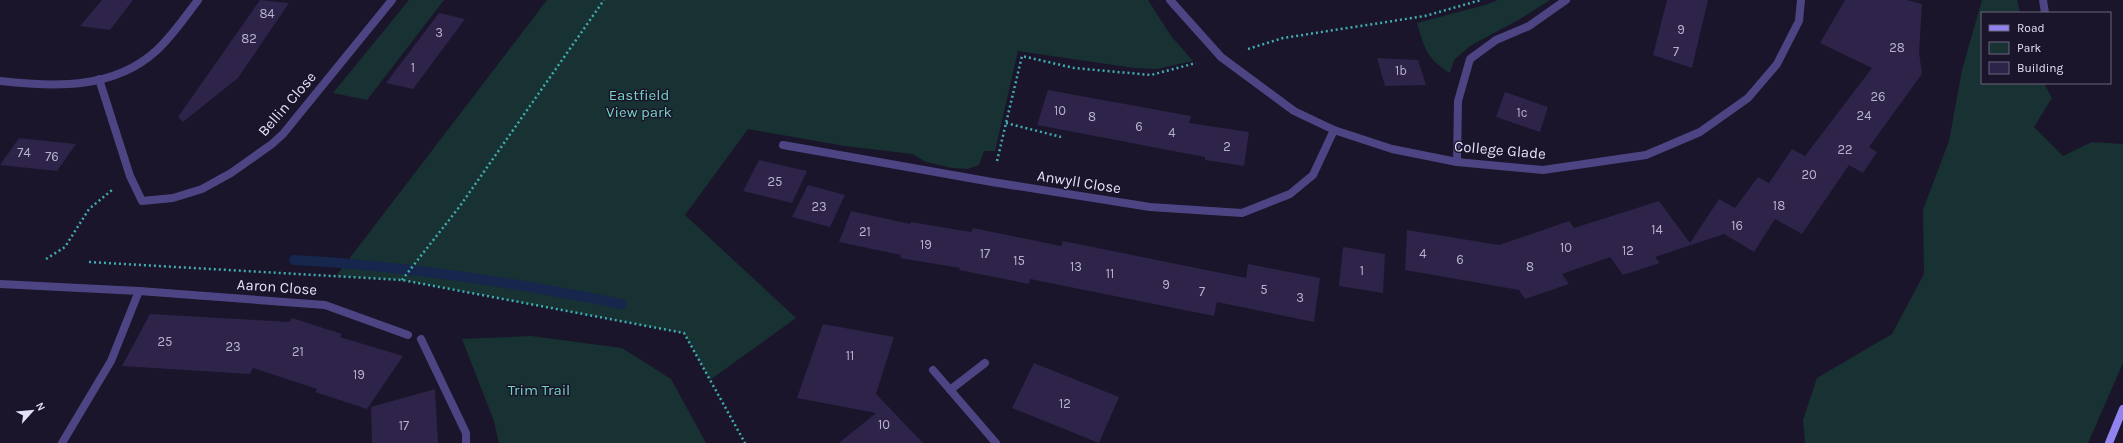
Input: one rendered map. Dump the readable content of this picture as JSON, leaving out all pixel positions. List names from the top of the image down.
{
  "streets": {
    "street": [
      "Bellin Close",
      "College Glade",
      "Anwyll Close",
      "Aaron Close"
    ]
  },
  "crossings": [
    ["College Glade", "Anwyll Close"]
  ],
  "parks": ["Eastfield View park", "Trim Trail"],
  "house_numbers": [
    "84",
    "9",
    "3",
    "82",
    "28",
    "7",
    "1",
    "1b",
    "26",
    "10",
    "1c",
    "24",
    "8",
    "6",
    "4",
    "2",
    "22",
    "74",
    "76",
    "20",
    "25",
    "18",
    "23",
    "16",
    "14",
    "21",
    "19",
    "10",
    "12",
    "17",
    "4",
    "6",
    "15",
    "13",
    "8",
    "1",
    "11",
    "9",
    "5",
    "7",
    "3",
    "25",
    "23",
    "21",
    "11",
    "19",
    "12",
    "10",
    "17"
  ],
  "legend": ["Road", "Park", "Building"],
  "north": "top right"
}
